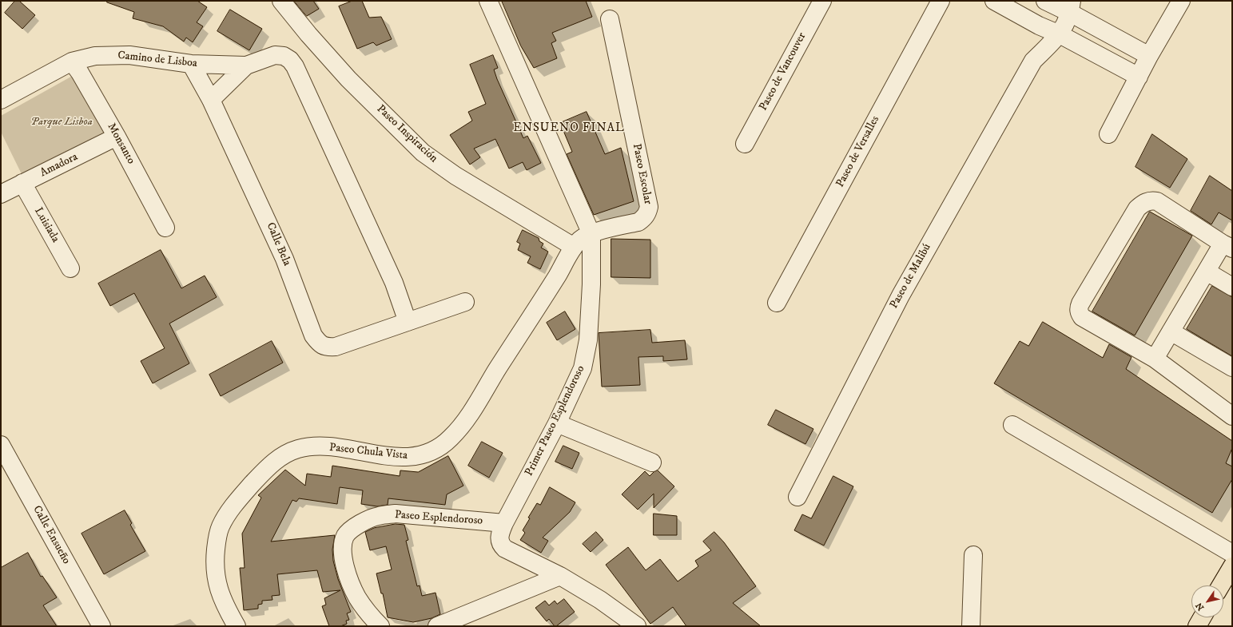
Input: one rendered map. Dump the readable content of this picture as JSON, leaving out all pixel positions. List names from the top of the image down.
{
  "streets": {
    "street": [
      "Camino de Lisboa",
      "Paseo de Vancouver",
      "Paseo Inspiración",
      "Monsanto",
      "Paseo de Versalles",
      "Amadora",
      "Paseo Escolar",
      "Luisiada",
      "Calle Bela",
      "Paseo de Malibú",
      "Primer Paseo Esplendoroso",
      "Paseo Chula Vista",
      "Paseo Esplendoroso",
      "Calle Ensueño"
    ]
  },
  "crossings": [
    ["Camino de Lisboa", "Monsanto"],
    ["Camino de Lisboa", "Calle Bela"],
    ["Paseo Inspiración", "Paseo Escolar"],
    ["Paseo Inspiración", "Primer Paseo Esplendoroso"],
    ["Paseo Inspiración", "Paseo Chula Vista"],
    ["Monsanto", "Amadora"],
    ["Amadora", "Luisiada"],
    ["Paseo Escolar", "Primer Paseo Esplendoroso"],
    ["Paseo Escolar", "Paseo Chula Vista"],
    ["Primer Paseo Esplendoroso", "Paseo Chula Vista"],
    ["Primer Paseo Esplendoroso", "Paseo Esplendoroso"]
  ],
  "districts": ["ENSUENO FINAL"],
  "parks": ["Parque Lisboa"],
  "north": "bottom left"
}
